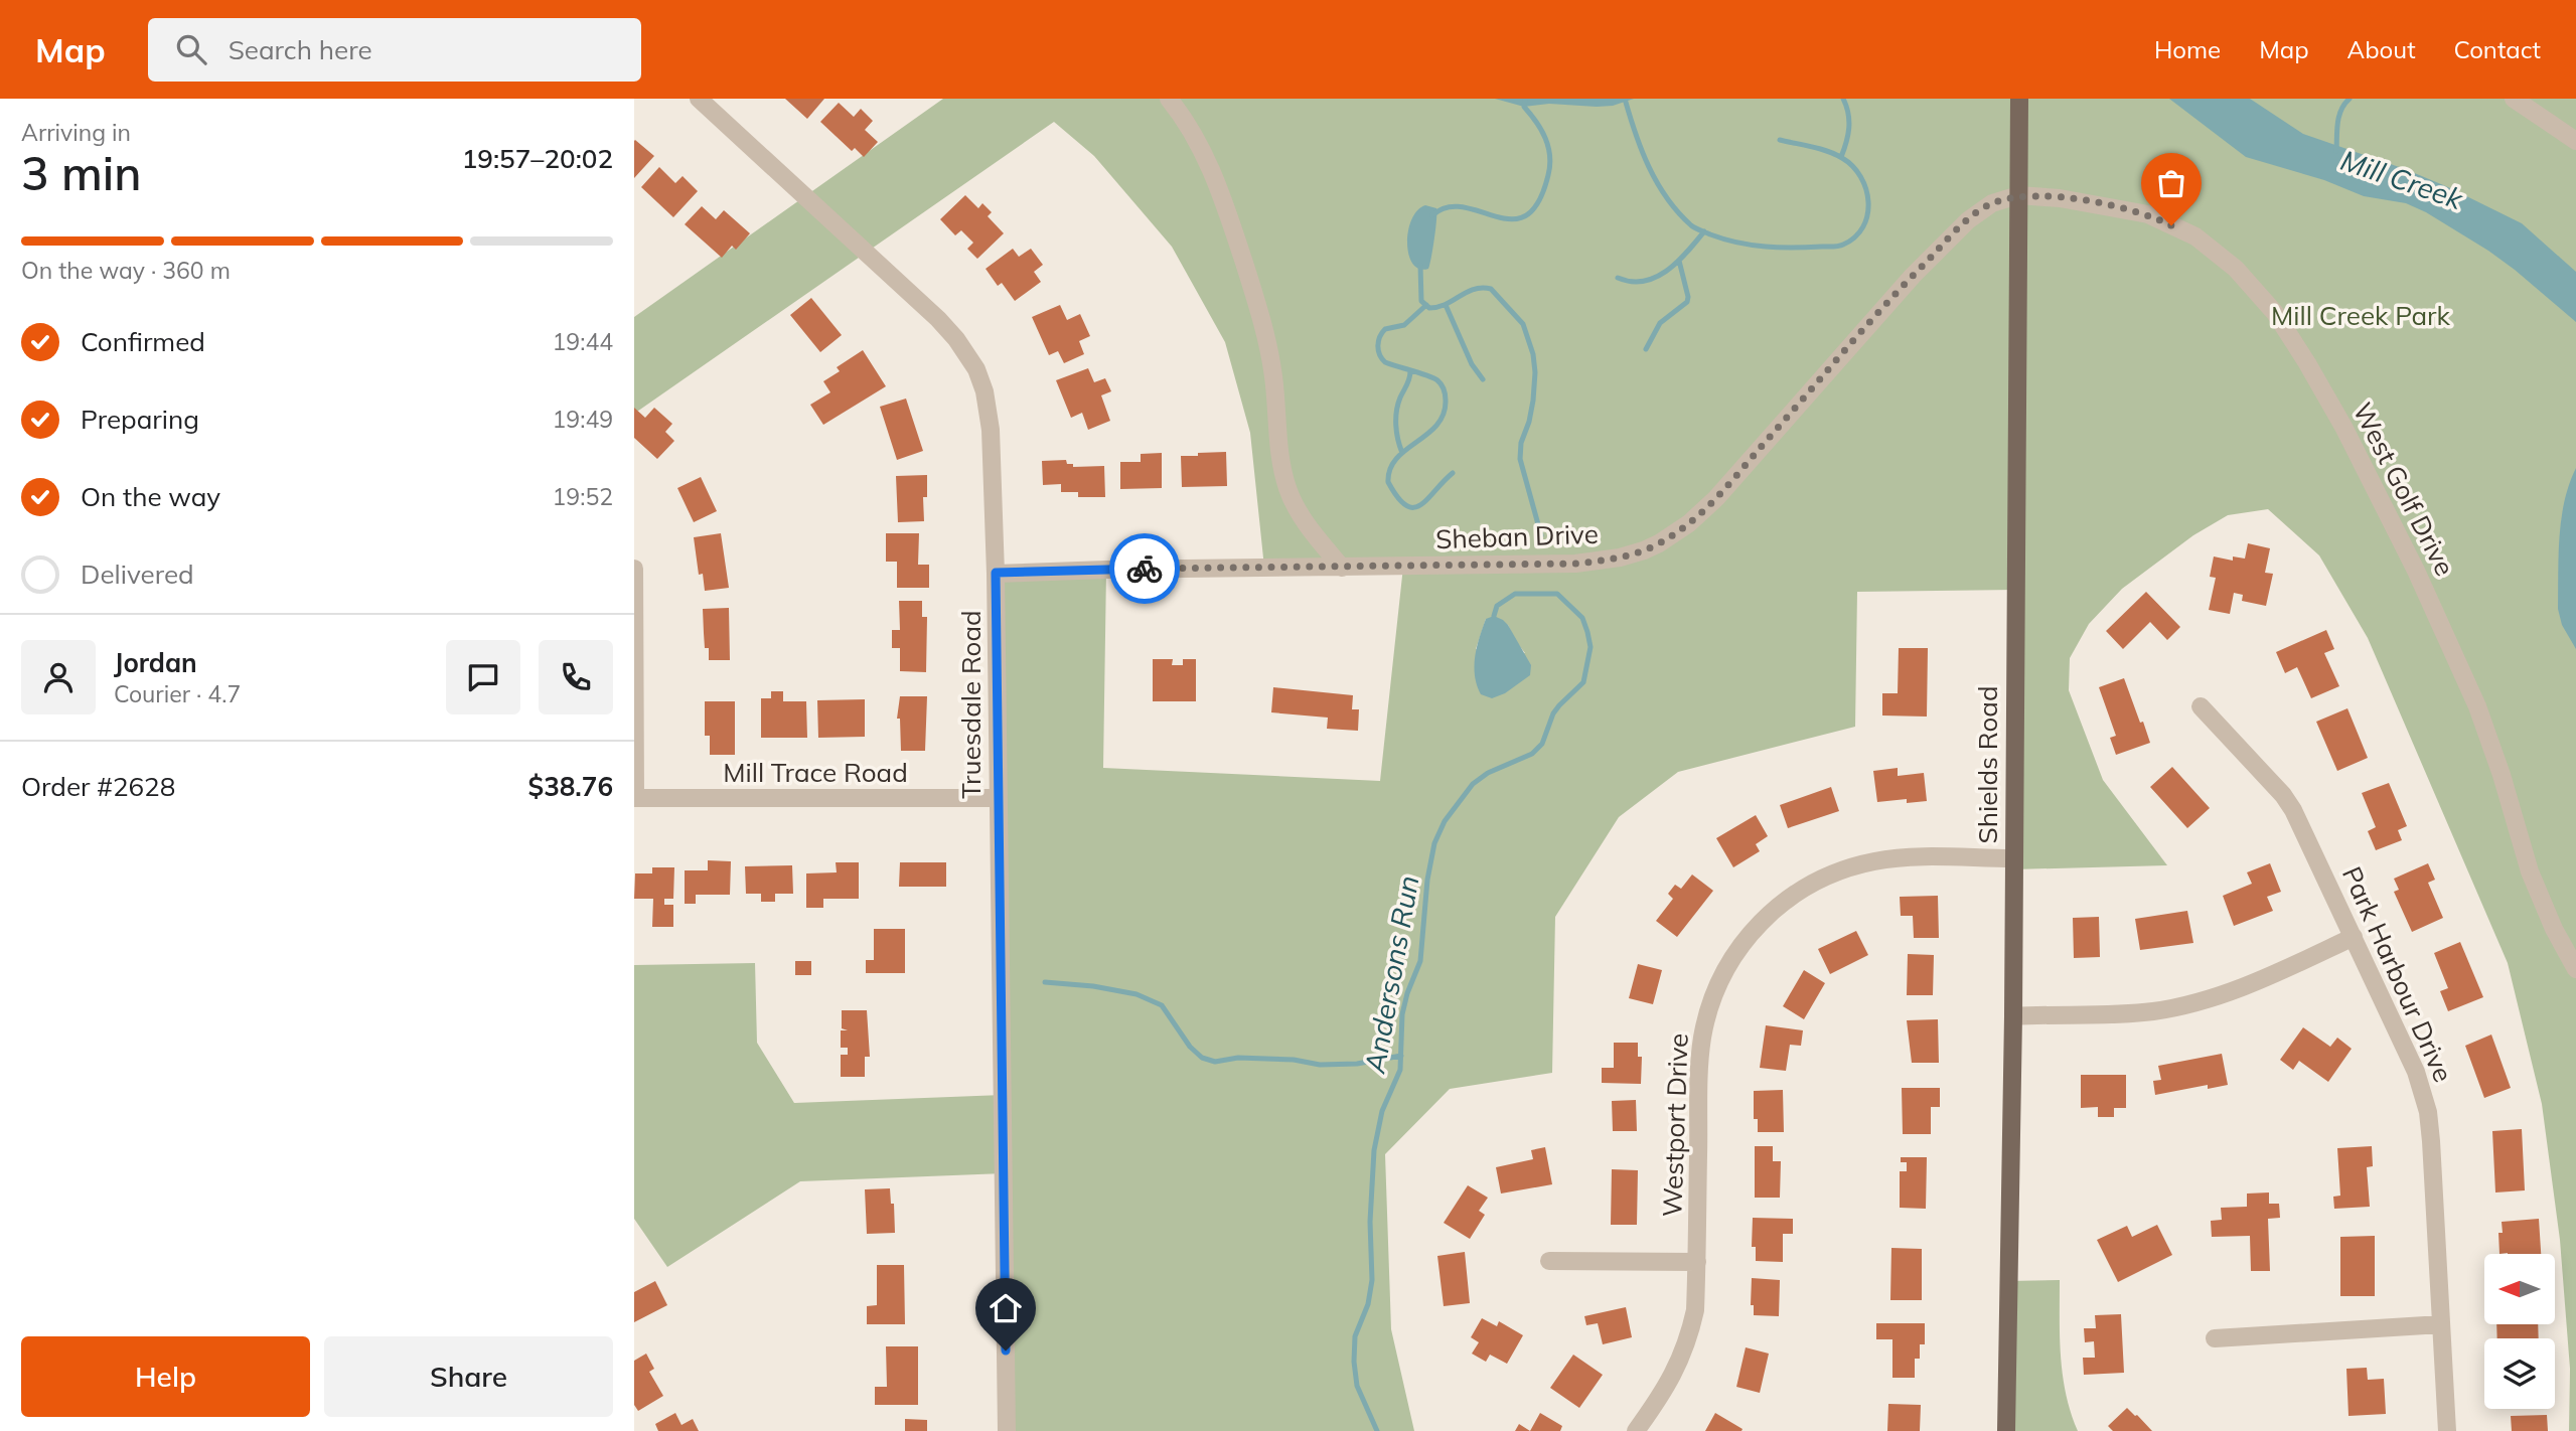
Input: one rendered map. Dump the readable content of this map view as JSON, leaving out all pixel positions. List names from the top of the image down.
{
  "streets": {
    "main road": ["Shields Road"],
    "street": [
      "West Golf Drive",
      "Sheban Drive",
      "Truesdale Road",
      "Mill Trace Road",
      "Park Harbour Drive",
      "Westport Drive"
    ]
  },
  "crossings": [
    ["West Golf Drive", "Sheban Drive"],
    ["West Golf Drive", "Shields Road"],
    ["Sheban Drive", "Truesdale Road"],
    ["Sheban Drive", "Shields Road"],
    ["Truesdale Road", "Mill Trace Road"],
    ["Shields Road", "Westport Drive"]
  ],
  "water": ["Mill Creek", "Andersons Run"],
  "parks": ["Mill Creek Park"],
  "north": "left",
  "page": {
    "header": "Map",
    "search": "Search here",
    "nav": [
      "Home",
      "Map",
      "About",
      "Contact"
    ],
    "heading": ["3 min", "Arriving in", "19:57–20:02"],
    "panel": [
      "Jordan",
      "Courier · 4.7",
      "Order #2628",
      "$38.76"
    ],
    "bar": "On the way · 360 m",
    "list": [
      ["Confirmed", "19:44"],
      ["Preparing", "19:49"],
      ["On the way", "19:52"],
      "Delivered"
    ],
    "buttons": ["Help", "Share"]
  }
}
